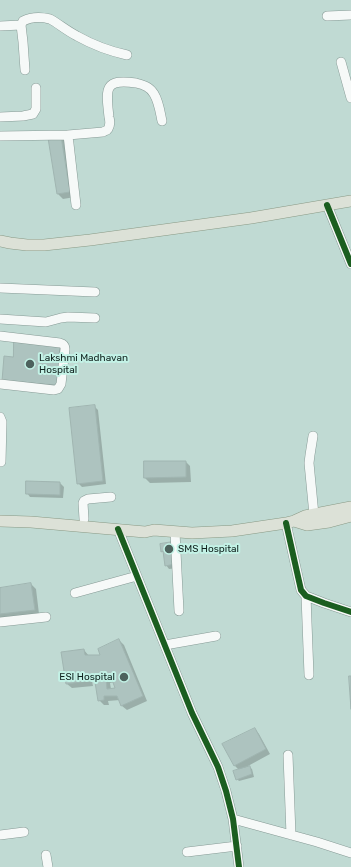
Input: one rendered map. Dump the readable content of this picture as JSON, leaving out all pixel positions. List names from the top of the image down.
{
  "places": ["Lakshmi Madhavan Hospital", "SMS Hospital", "ESI Hospital"]
}
